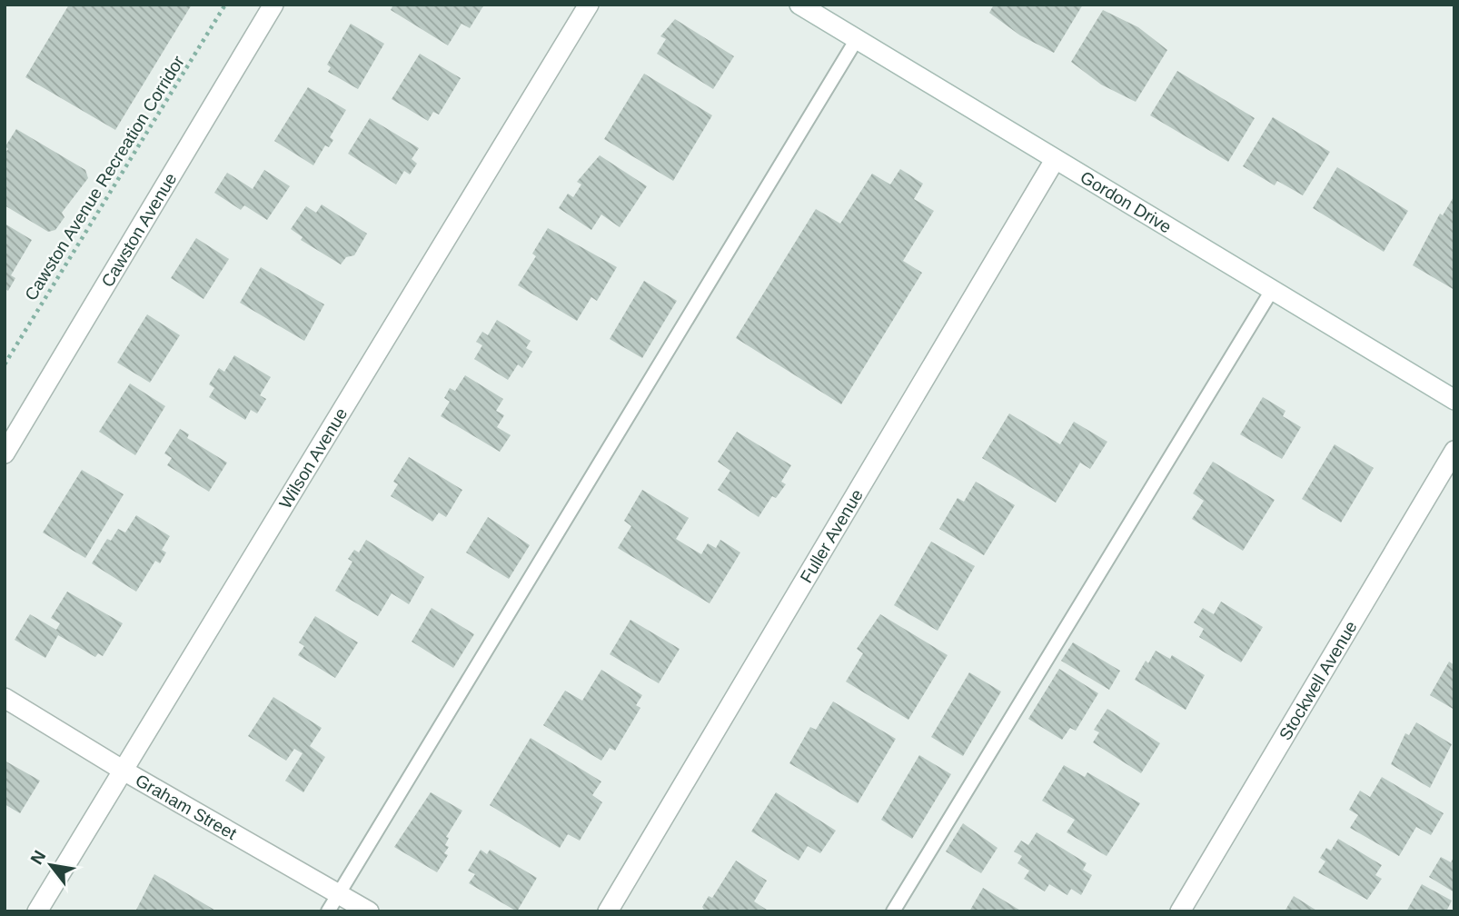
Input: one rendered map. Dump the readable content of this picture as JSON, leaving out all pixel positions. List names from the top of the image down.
{
  "streets": {
    "street": [
      "Gordon Drive",
      "Cawston Avenue",
      "Wilson Avenue",
      "Fuller Avenue",
      "Stockwell Avenue",
      "Graham Street"
    ],
    "path": ["Cawston Avenue Recreation Corridor"]
  },
  "crossings": [
    ["Gordon Drive", "Fuller Avenue"],
    ["Wilson Avenue", "Graham Street"]
  ],
  "north": "top left"
}
